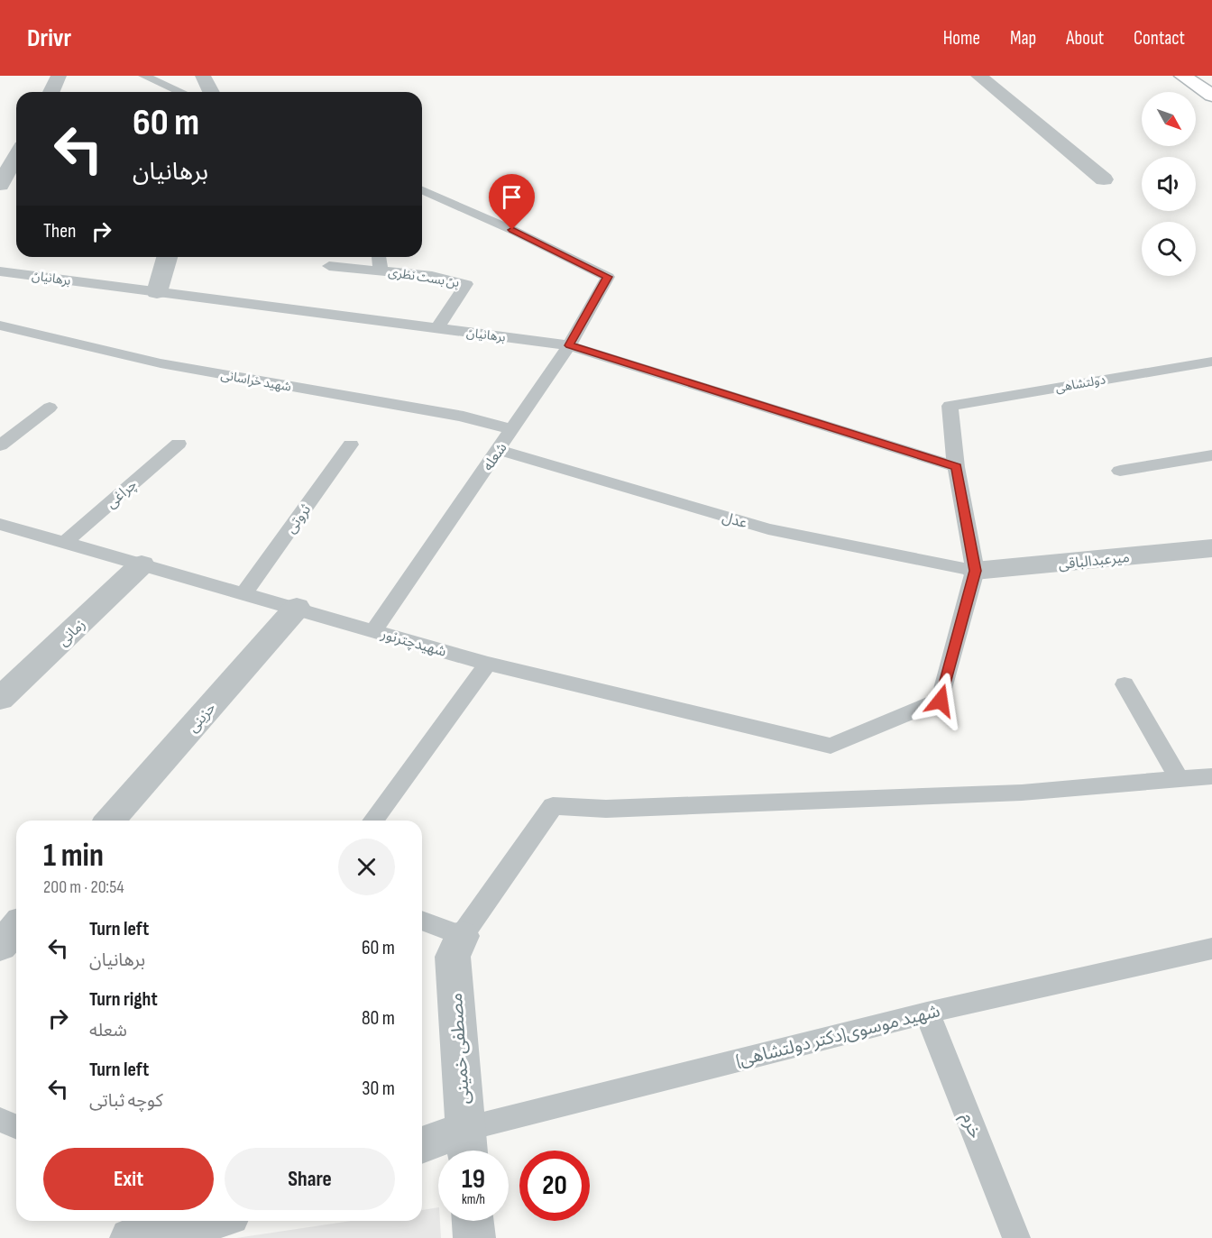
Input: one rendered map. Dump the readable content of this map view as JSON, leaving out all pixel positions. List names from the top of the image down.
{
  "streets": {
    "street": [
      "میرعبدالباقی",
      "زمانی",
      "حزینی",
      "مصطفی خمینی"
    ],
    "lane": [
      "بن بست نظری",
      "برهانیان",
      "شهید خراسانی",
      "دولتشاهی",
      "شعله",
      "چراغی",
      "ثروتی",
      "عدل",
      "شهیدچترنور",
      "شهید موسوی(دکتر دولتشاهی)",
      "خرم"
    ]
  },
  "crossings": [
    ["بن بست نظری", "برهانیان"],
    ["برهانیان", "دولتشاهی"],
    ["برهانیان", "شعله"],
    ["شهید خراسانی", "شعله"],
    ["شعله", "عدل"],
    ["شعله", "شهیدچترنور"],
    ["چراغی", "شهیدچترنور"],
    ["ثروتی", "شهیدچترنور"],
    ["عدل", "میرعبدالباقی"],
    ["عدل", "شهیدچترنور"],
    ["میرعبدالباقی", "شهیدچترنور"],
    ["زمانی", "شهیدچترنور"],
    ["شهیدچترنور", "حزینی"],
    ["شهید موسوی(دکتر دولتشاهی)", "مصطفی خمینی"],
    ["شهید موسوی(دکتر دولتشاهی)", "خرم"]
  ],
  "north": "bottom right",
  "page": {
    "header": "Drivr",
    "nav": [
      "Home",
      "Map",
      "About",
      "Contact"
    ],
    "turn": ["60 m", "برهانیان"],
    "then": "Then",
    "heading": ["1 min", "200 m · 20:54"],
    "list": [
      {
        "name": "Turn left",
        "note": "برهانیان",
        "value": "60 m"
      },
      {
        "name": "Turn right",
        "note": "شعله",
        "value": "80 m"
      },
      {
        "name": "Turn left",
        "note": "کوچه ثباتی",
        "value": "30 m"
      }
    ],
    "buttons": ["Exit", "Share"],
    "speed": "19 km/h",
    "limit": "20"
  }
}
